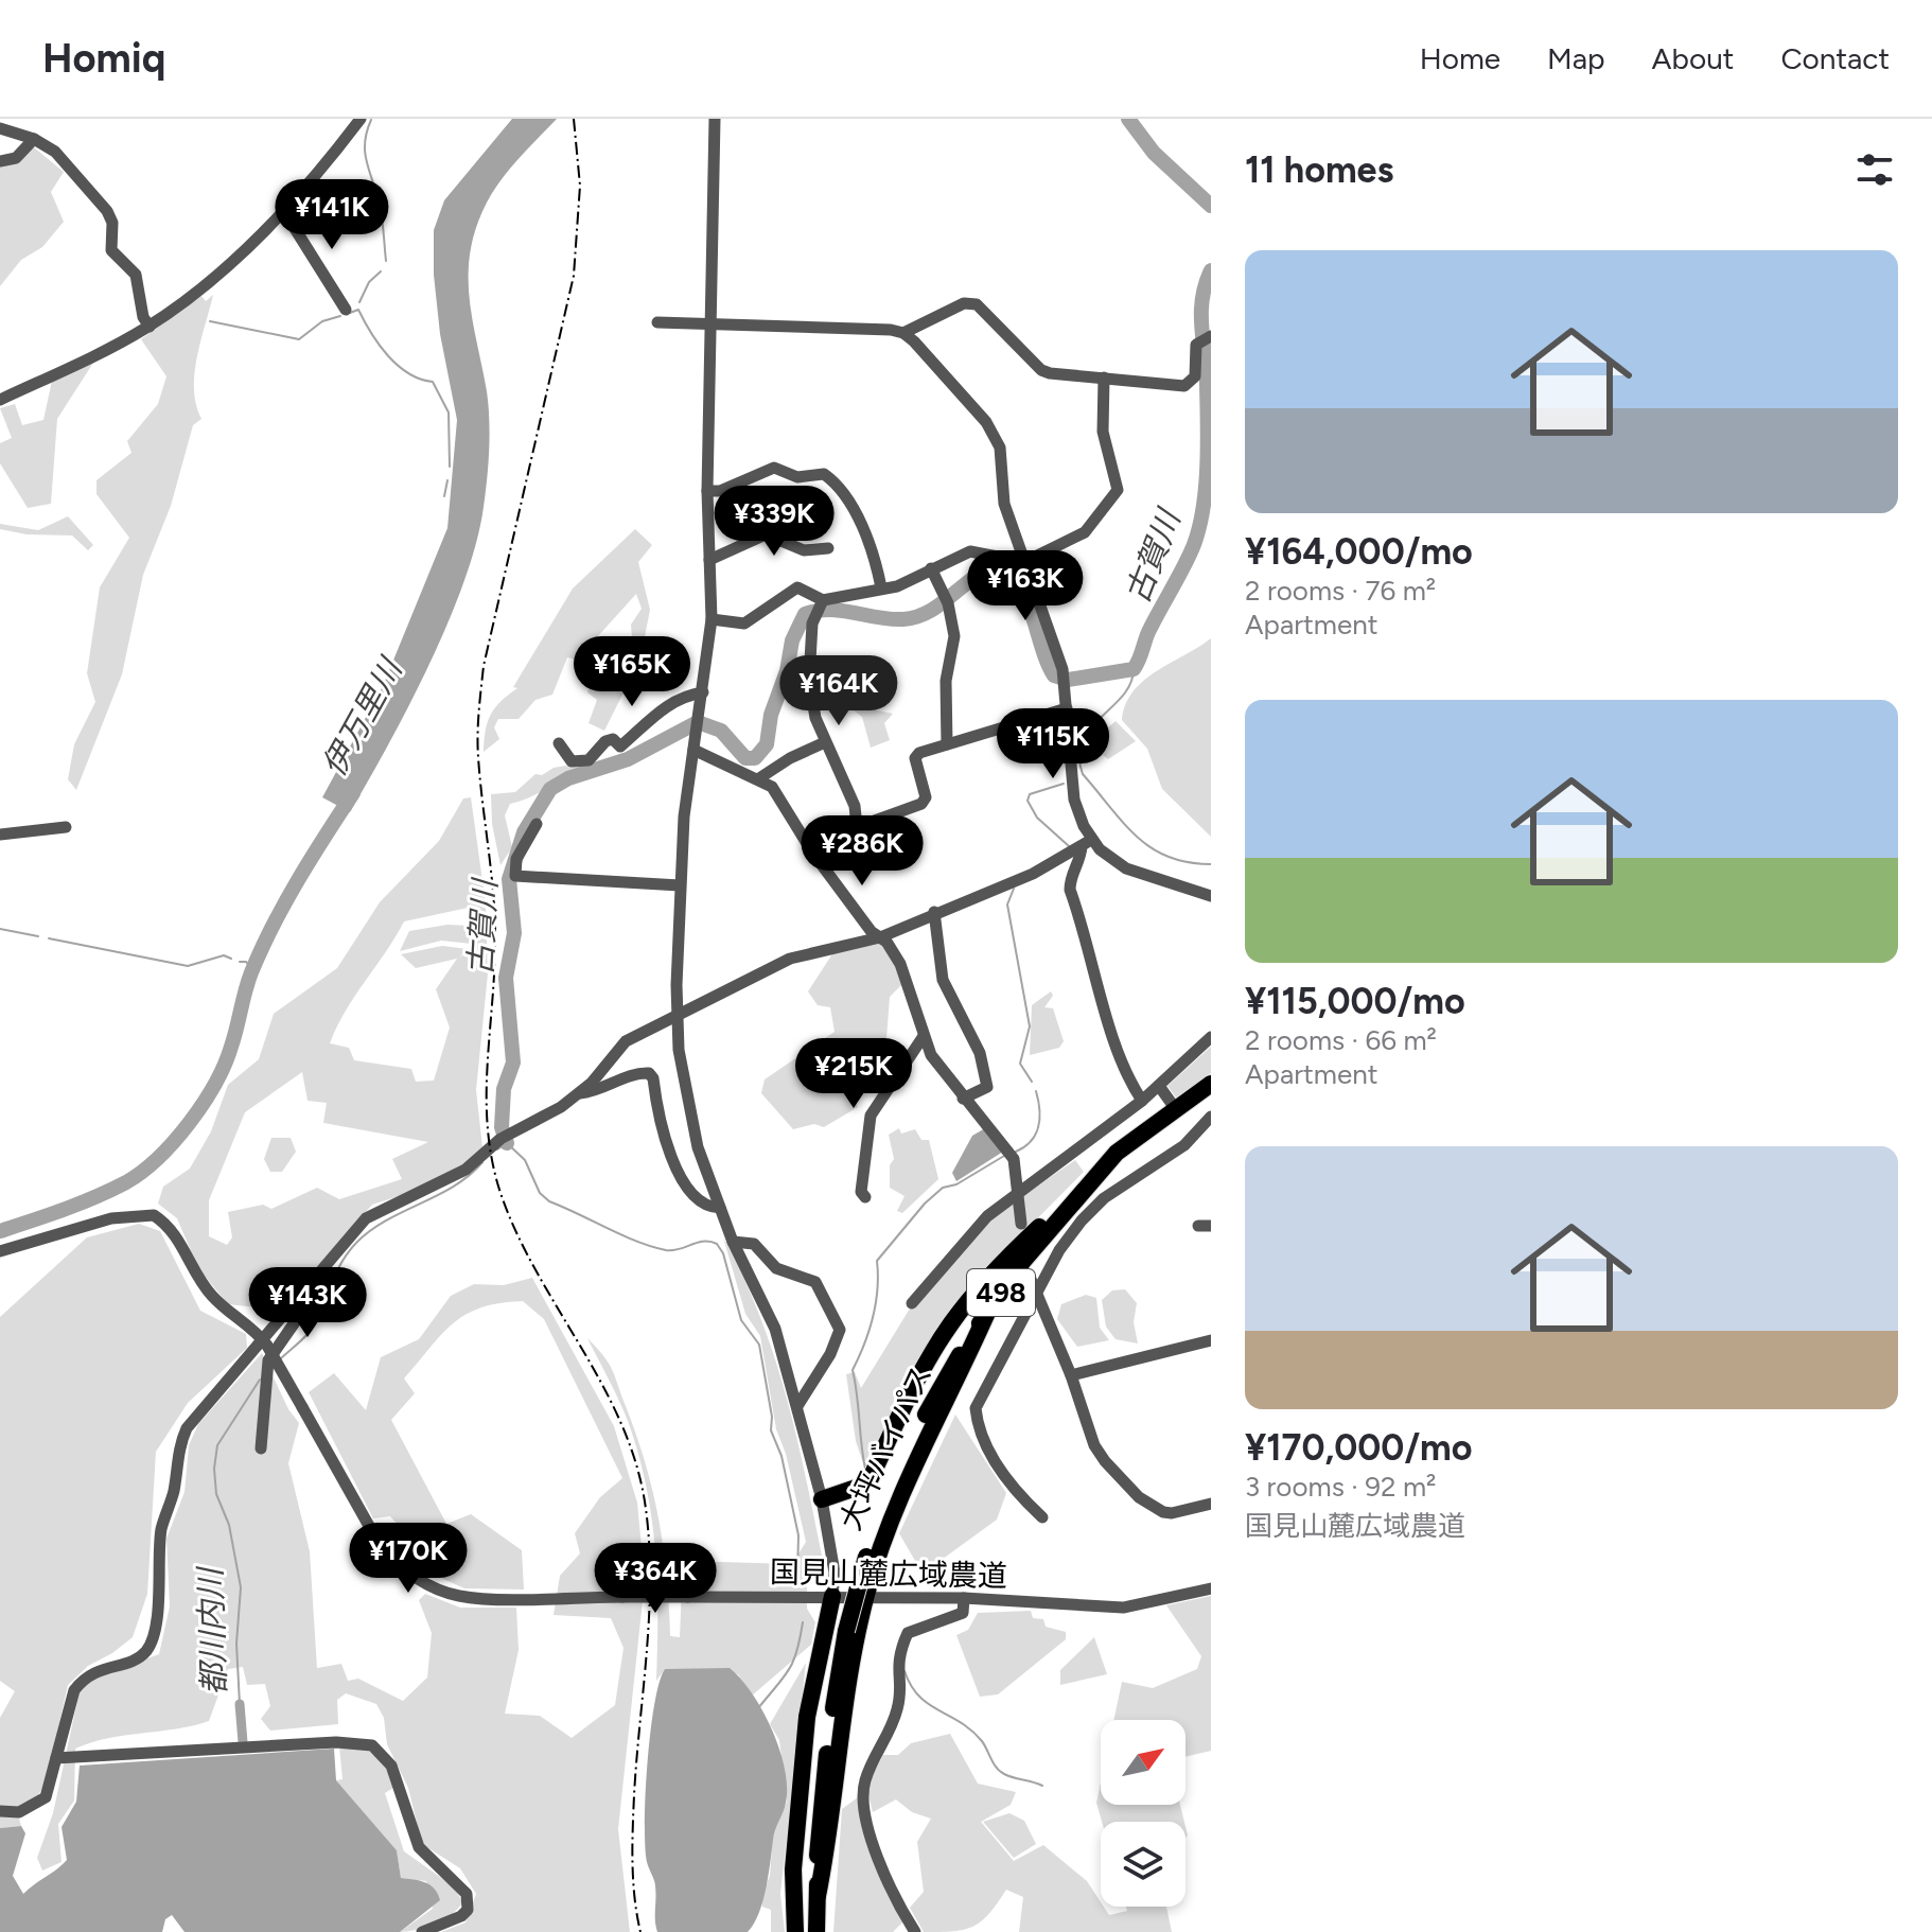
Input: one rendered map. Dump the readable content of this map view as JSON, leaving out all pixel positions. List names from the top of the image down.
{
  "streets": {
    "highway": ["498", "大坪バイパス"],
    "street": ["国見山麓広域農道"]
  },
  "water": ["古賀川", "伊万里川", "都川内川"],
  "north": "top right",
  "page": {
    "header": "Homiq",
    "nav": [
      "Home",
      "Map",
      "About",
      "Contact"
    ],
    "heading": "11 homes",
    "price": [
      "¥141K",
      "¥339K",
      "¥163K",
      "¥165K",
      "¥164K",
      "¥115K",
      "¥286K",
      "¥215K",
      "¥143K",
      "¥170K",
      "¥364K"
    ],
    "list": [
      {
        "name": "¥164,000/mo",
        "note": "2 rooms · 76 m² · Apartment"
      },
      {
        "name": "¥115,000/mo",
        "note": "2 rooms · 66 m² · Apartment"
      },
      {
        "name": "¥170,000/mo",
        "note": "3 rooms · 92 m² · 国見山麓広域農道"
      }
    ]
  }
}
